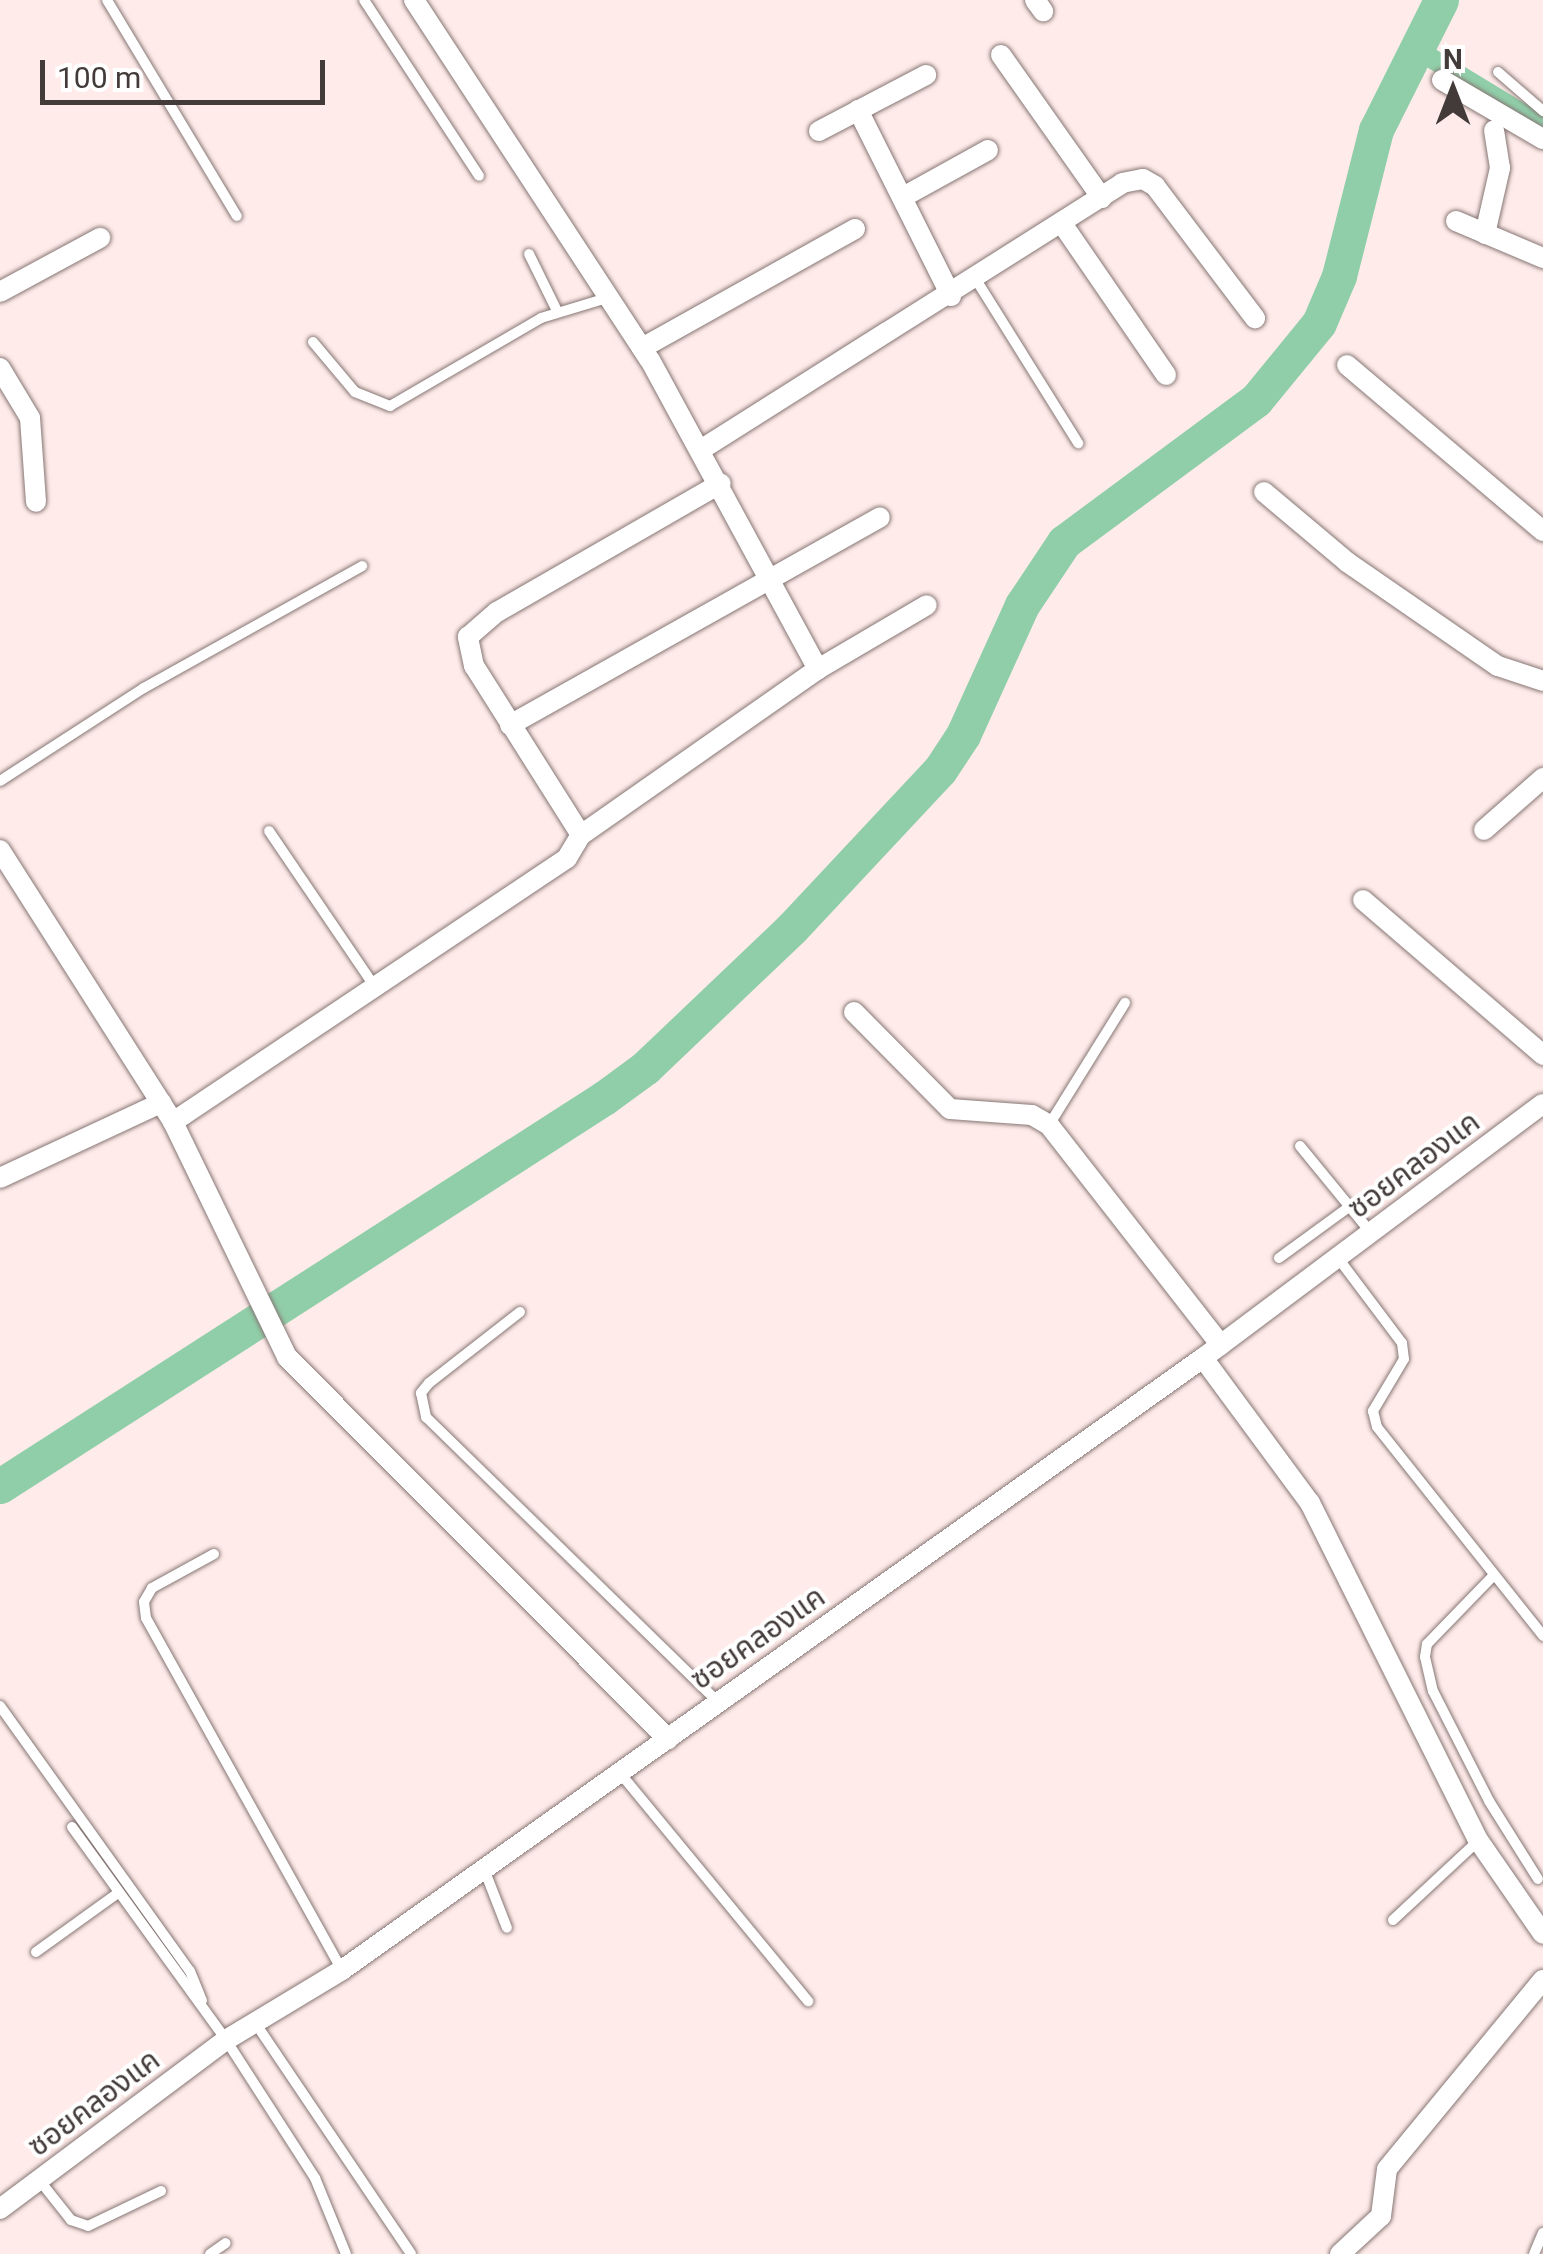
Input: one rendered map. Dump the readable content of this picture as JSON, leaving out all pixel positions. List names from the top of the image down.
{
  "streets": {
    "street": ["ซอยคลองแค"]
  },
  "scale_bar": "100 m",
  "north": "top"
}
